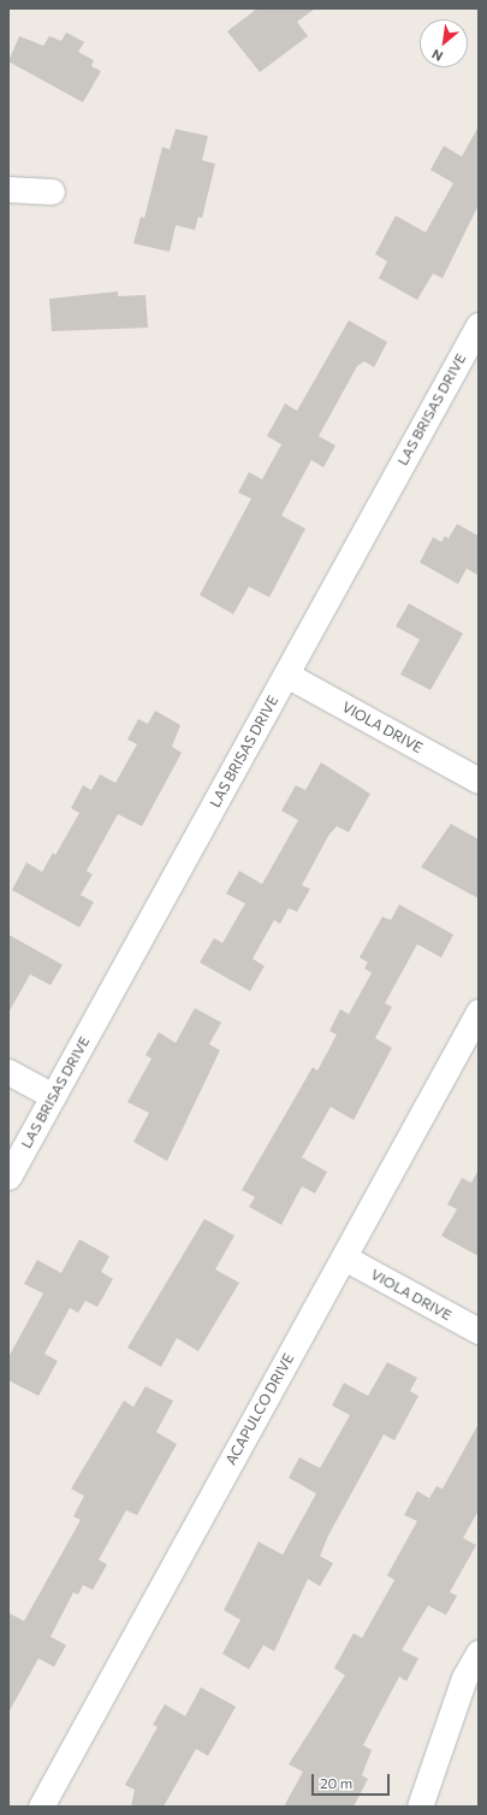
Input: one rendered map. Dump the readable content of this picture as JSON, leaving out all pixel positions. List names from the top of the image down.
{
  "streets": {
    "street": ["LAS BRISAS DRIVE", "VIOLA DRIVE", "ACAPULCO DRIVE"]
  },
  "crossings": [
    ["LAS BRISAS DRIVE", "VIOLA DRIVE"],
    ["VIOLA DRIVE", "ACAPULCO DRIVE"]
  ],
  "scale_bar": "20 m",
  "north": "bottom left"
}
